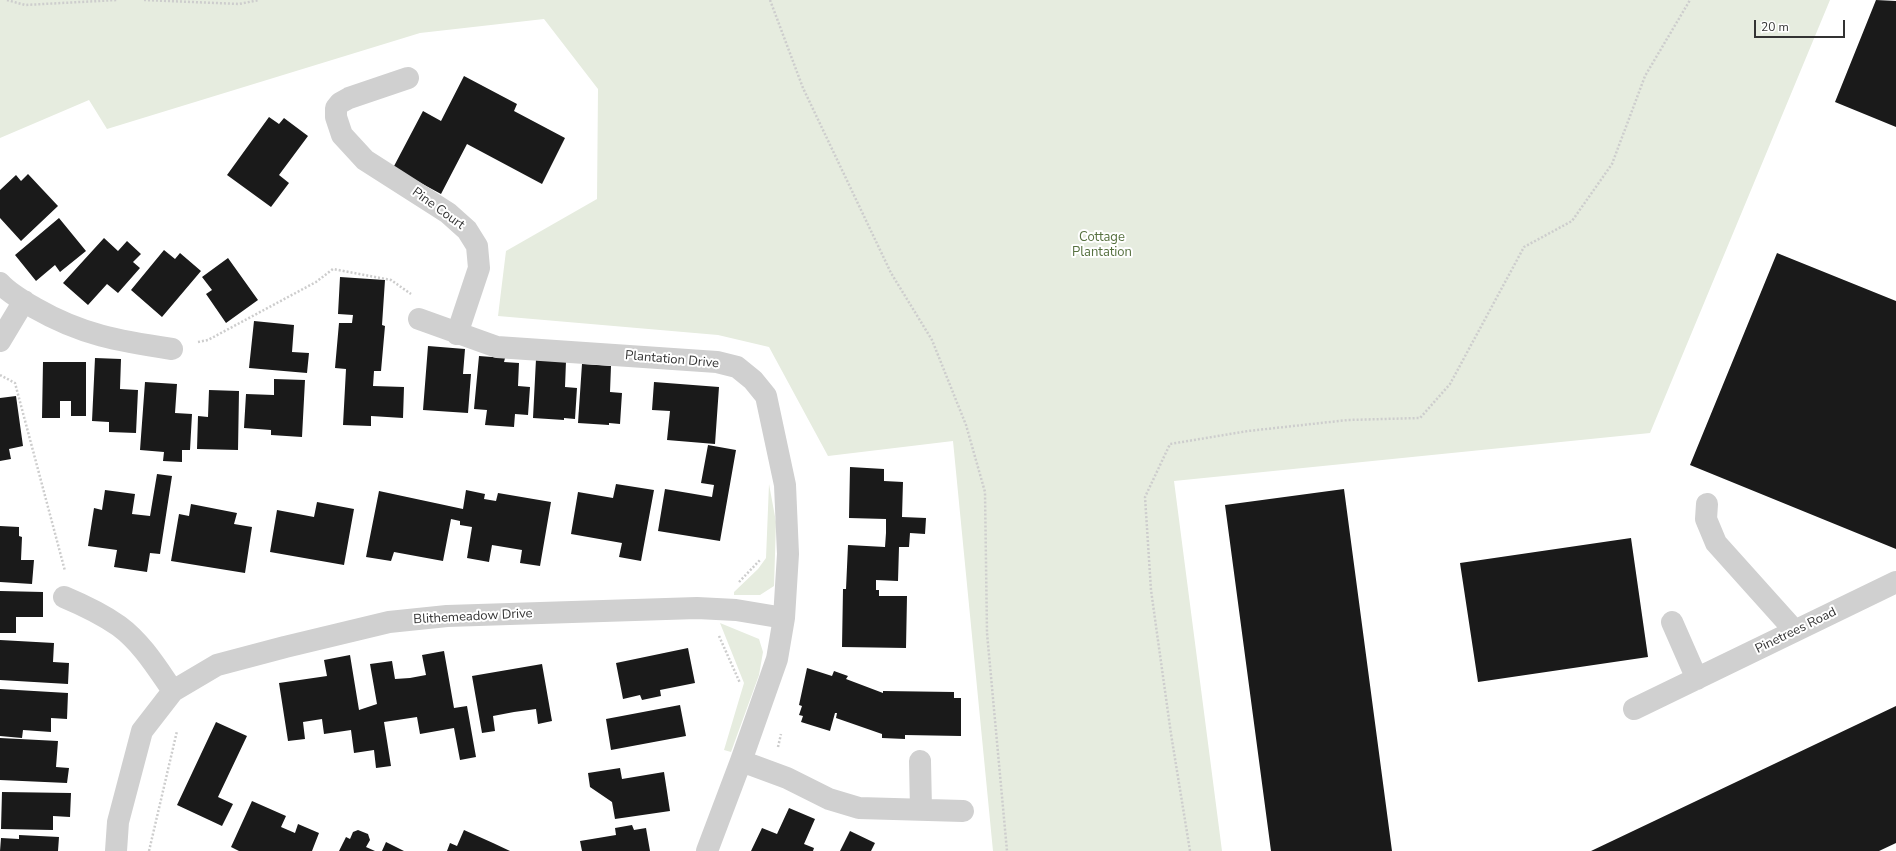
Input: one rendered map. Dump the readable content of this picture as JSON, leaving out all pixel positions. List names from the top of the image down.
{
  "streets": {
    "street": [
      "Pine Court",
      "Plantation Drive",
      "Blithemeadow Drive",
      "Pinetrees Road"
    ]
  },
  "crossings": [
    ["Pine Court", "Plantation Drive"],
    ["Plantation Drive", "Blithemeadow Drive"]
  ],
  "parks": ["Cottage Plantation"],
  "scale_bar": "20 m"
}
